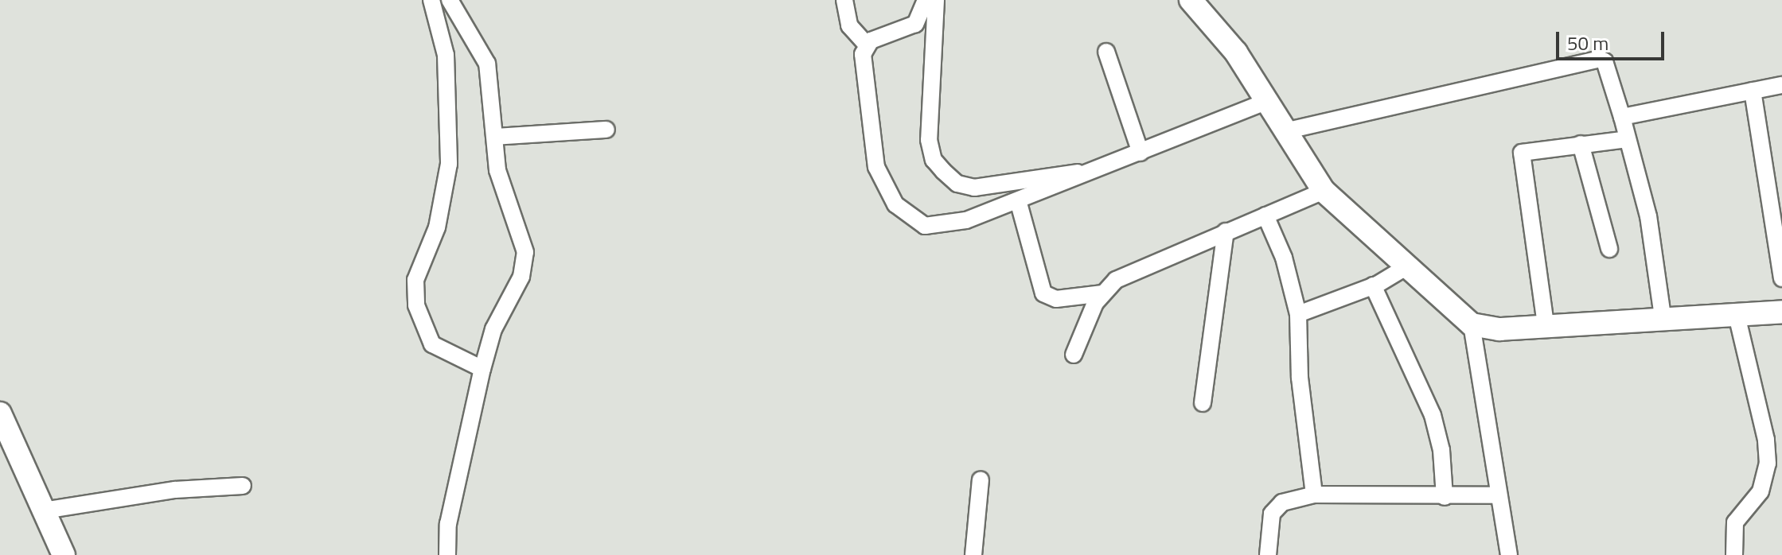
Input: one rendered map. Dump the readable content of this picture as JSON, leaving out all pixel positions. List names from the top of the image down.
{
  "scale_bar": "50 m"
}
